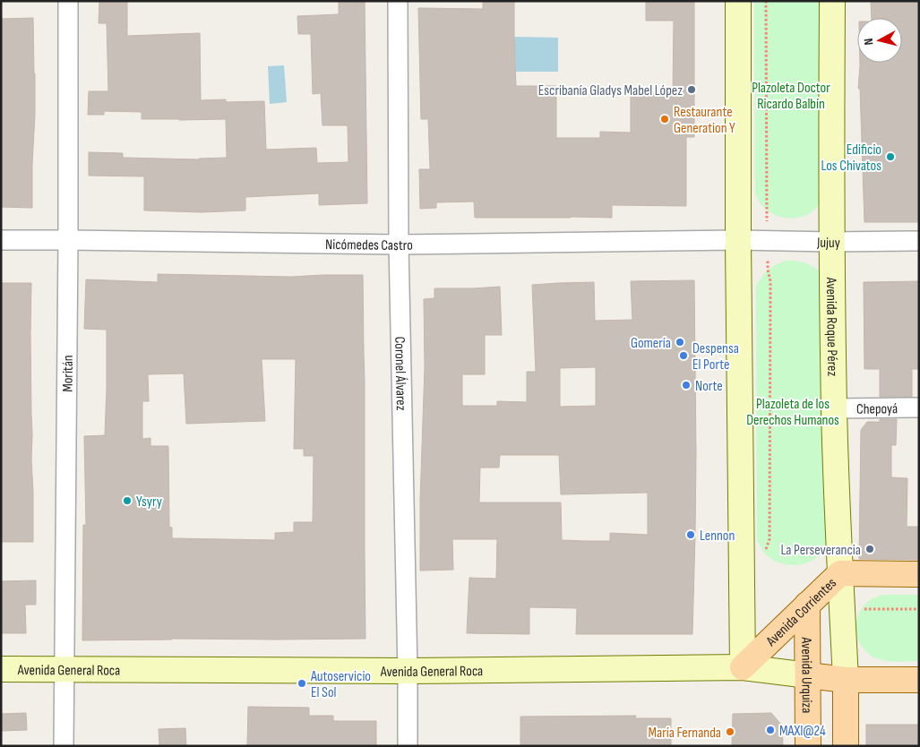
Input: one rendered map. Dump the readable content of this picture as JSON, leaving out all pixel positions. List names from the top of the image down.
{
  "streets": {
    "main road": [
      "Avenida Roque Pérez",
      "Avenida Corrientes",
      "Avenida General Roca",
      "Avenida Urquiza"
    ],
    "street": [
      "Jujuy",
      "Nicómedes Castro",
      "Moritán",
      "Coronel Álvarez",
      "Chepoyá"
    ]
  },
  "crossings": [
    ["Jujuy", "Nicómedes Castro"],
    ["Jujuy", "Avenida Roque Pérez"],
    ["Nicómedes Castro", "Moritán"],
    ["Nicómedes Castro", "Coronel Álvarez"],
    ["Avenida Roque Pérez", "Chepoyá"],
    ["Avenida Roque Pérez", "Avenida Corrientes"],
    ["Moritán", "Avenida General Roca"],
    ["Coronel Álvarez", "Avenida General Roca"],
    ["Avenida Corrientes", "Avenida General Roca"],
    ["Avenida Corrientes", "Avenida Urquiza"],
    ["Avenida General Roca", "Avenida Urquiza"]
  ],
  "parks": ["Plazoleta Doctor Ricardo Balbín", "Plazoleta de los Derechos Humanos"],
  "places": [
    "Escribanía Gladys Mabel López",
    "Restaurante Generation Y",
    "Edificio Los Chivatos",
    "Gomería",
    "Despensa El Porte",
    "Norte",
    "Ysyry",
    "Lennon",
    "La Perseverancia",
    "Autoservicio El Sol",
    "MAXI@24",
    "María Fernanda"
  ],
  "north": "left"
}
